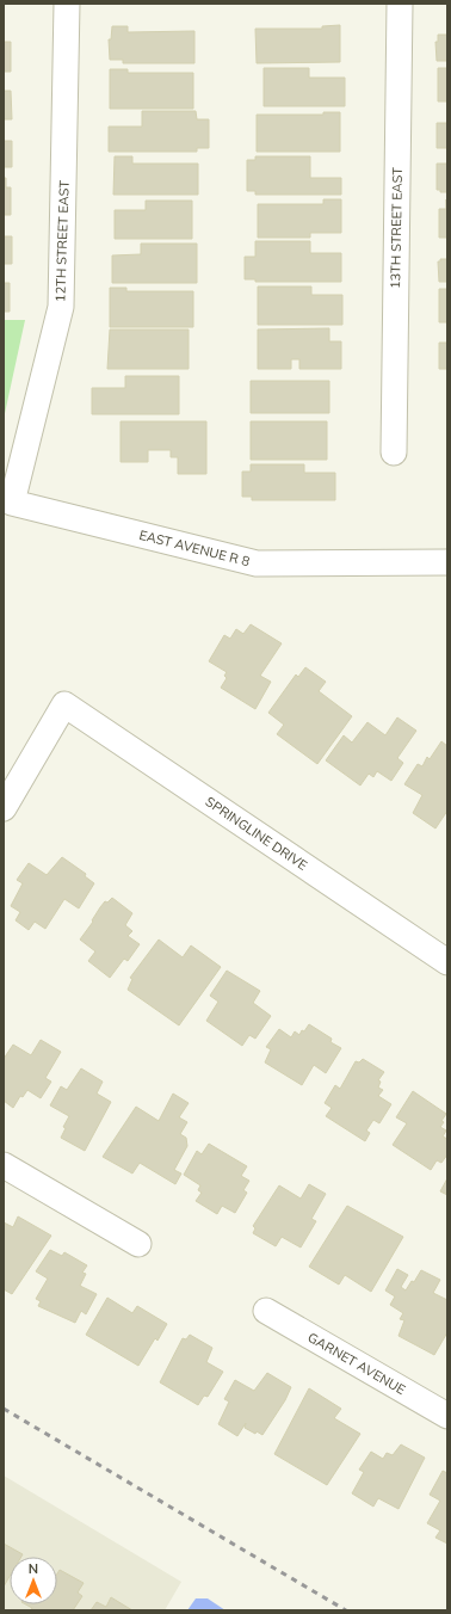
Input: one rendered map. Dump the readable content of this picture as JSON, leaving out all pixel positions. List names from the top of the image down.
{
  "streets": {
    "street": [
      "13TH STREET EAST",
      "12TH STREET EAST",
      "EAST AVENUE R 8",
      "SPRINGLINE DRIVE",
      "GARNET AVENUE"
    ]
  },
  "crossings": [
    ["12TH STREET EAST", "EAST AVENUE R 8"]
  ],
  "north": "top"
}
